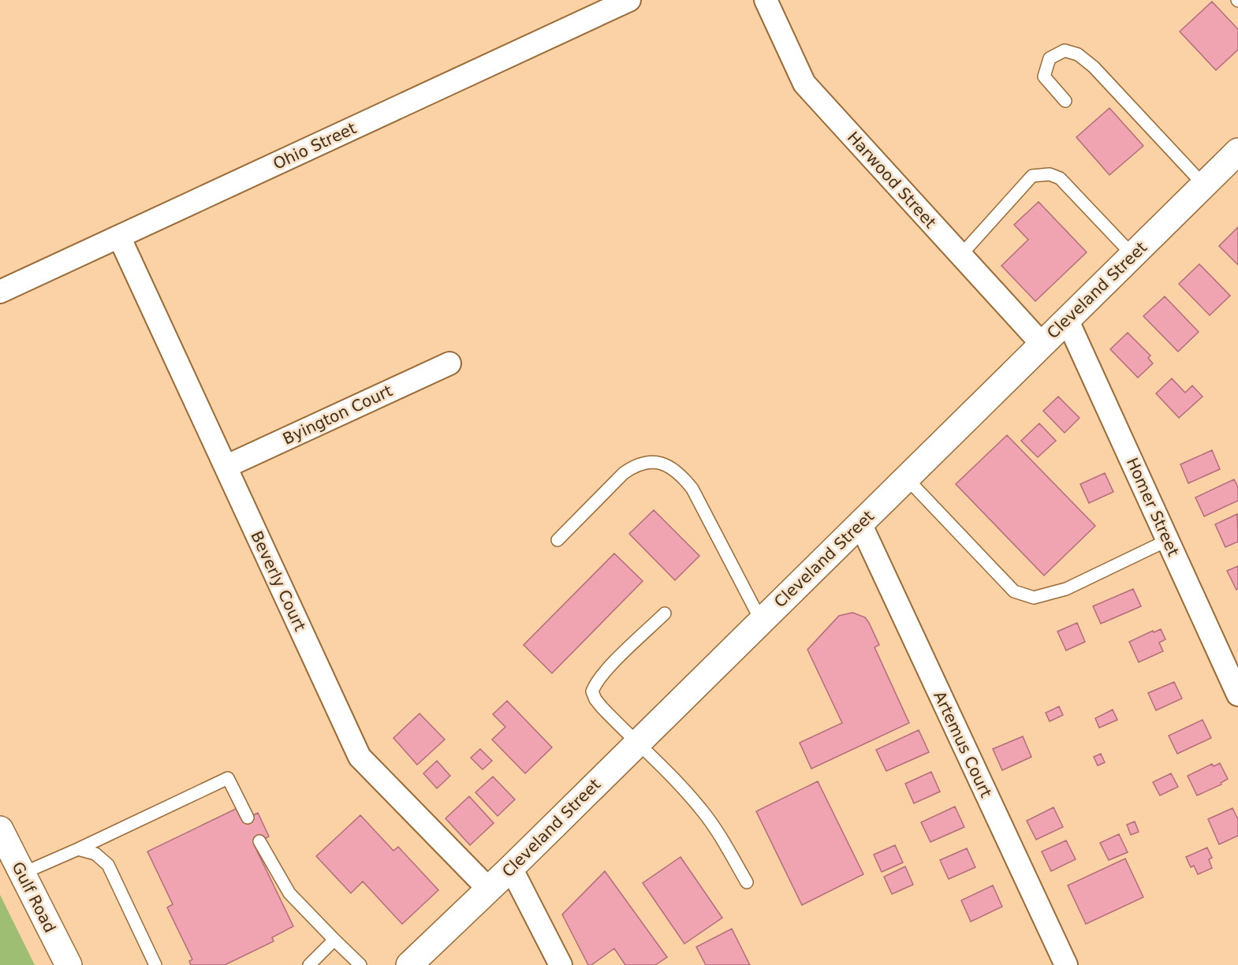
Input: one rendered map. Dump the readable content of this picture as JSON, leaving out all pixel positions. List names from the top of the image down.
{
  "streets": {
    "main road": ["Cleveland Street", "Gulf Road"],
    "street": [
      "Ohio Street",
      "Harwood Street",
      "Byington Court",
      "Homer Street",
      "Beverly Court",
      "Artemus Court"
    ]
  },
  "crossings": [
    ["Ohio Street", "Beverly Court"],
    ["Harwood Street", "Cleveland Street"],
    ["Cleveland Street", "Homer Street"],
    ["Cleveland Street", "Beverly Court"],
    ["Cleveland Street", "Artemus Court"],
    ["Byington Court", "Beverly Court"]
  ]
}
